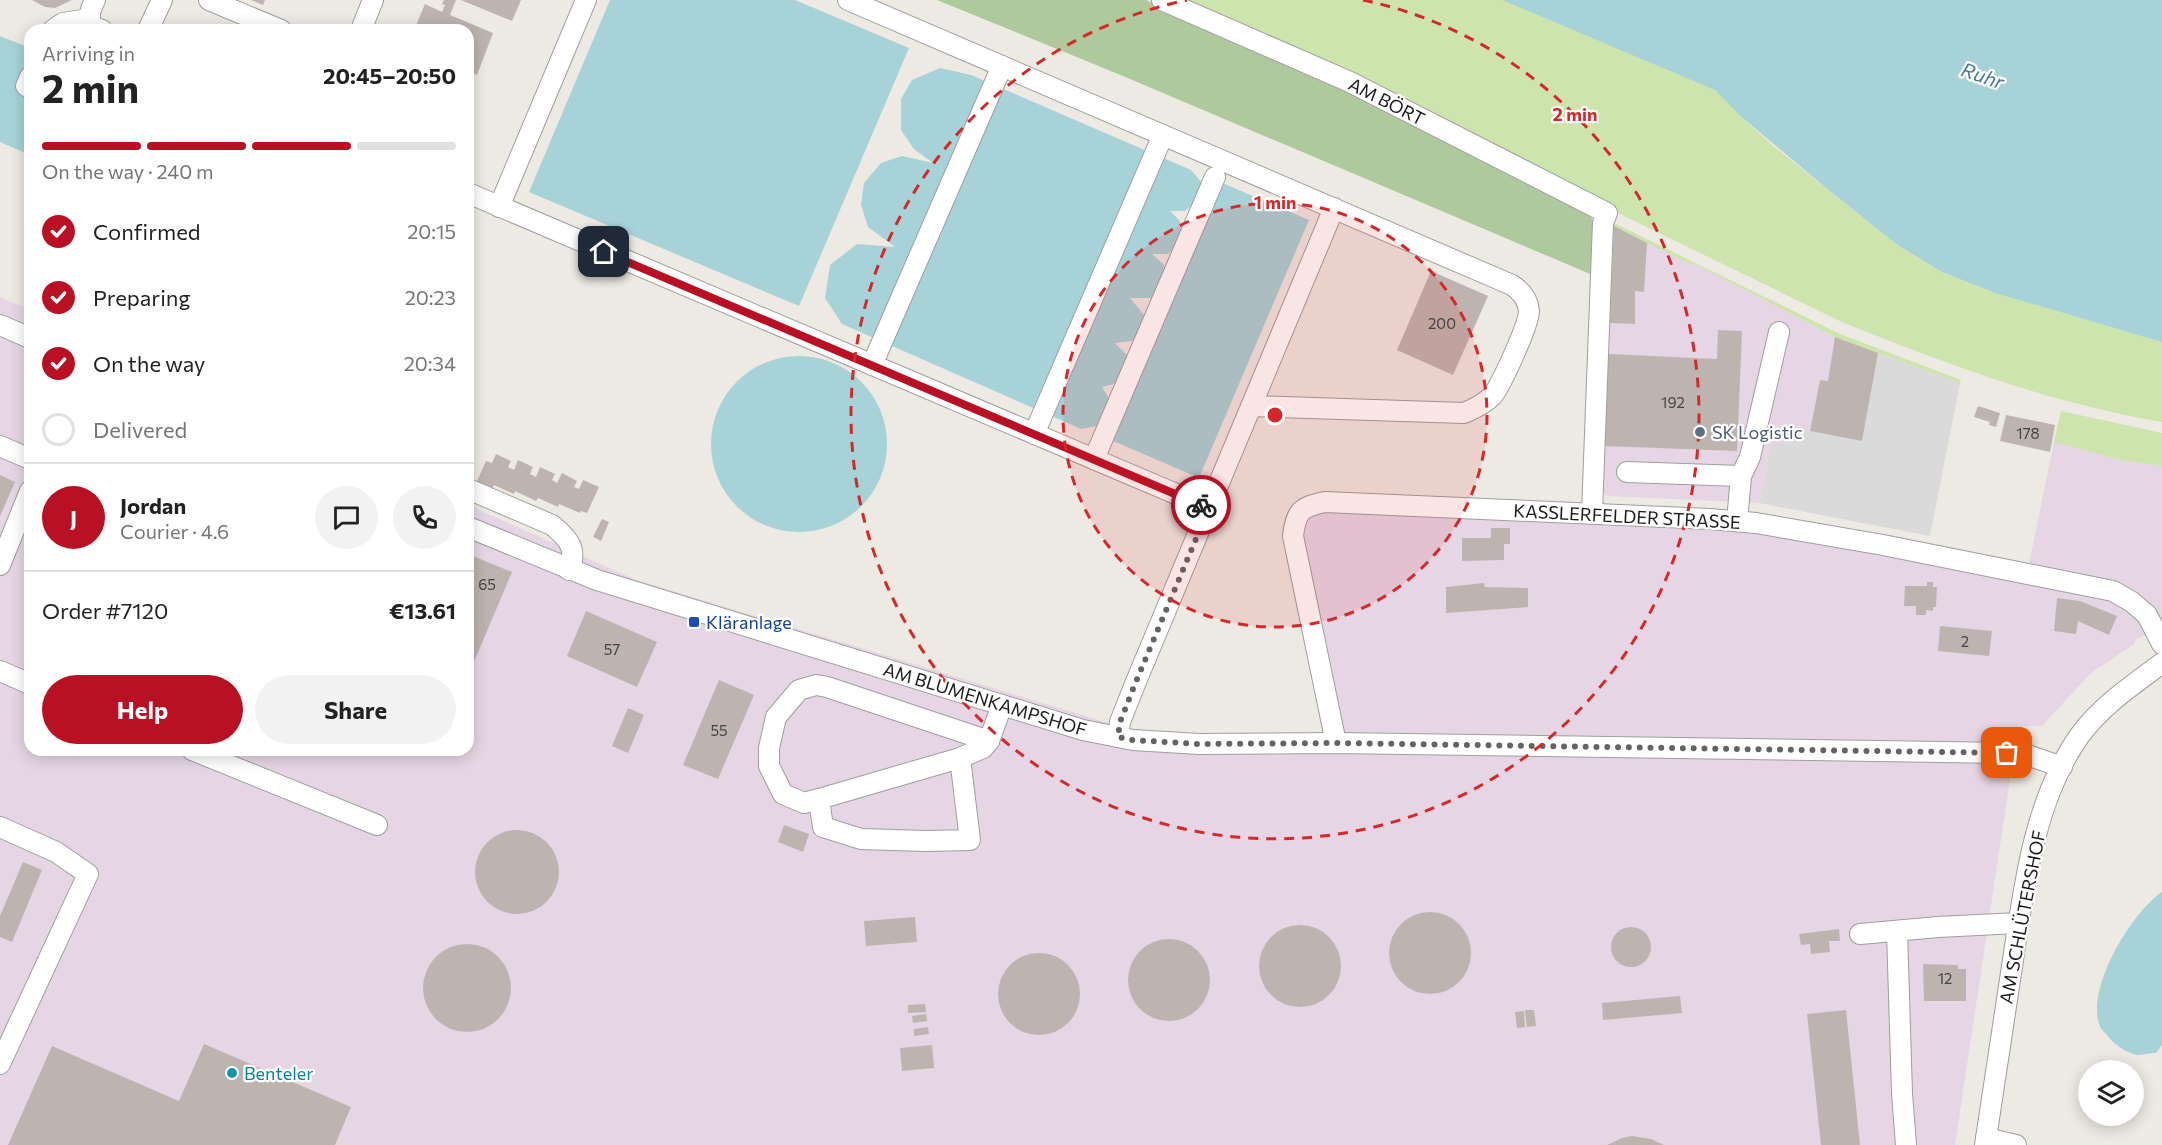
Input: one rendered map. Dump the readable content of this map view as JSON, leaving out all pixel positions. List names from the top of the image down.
{
  "streets": {
    "street": [
      "AM BÖRT",
      "KASSLERFELDER STRASSE",
      "AM BLUMENKAMPSHOF",
      "AM SCHLÜTERSHOF"
    ]
  },
  "crossings": [
    ["AM BÖRT", "KASSLERFELDER STRASSE"],
    ["KASSLERFELDER STRASSE", "AM BLUMENKAMPSHOF"],
    ["AM BLUMENKAMPSHOF", "AM SCHLÜTERSHOF"]
  ],
  "water": ["Ruhr"],
  "places": {
    "other": ["SK Logistic", "Benteler"],
    "transit": ["Kläranlage"]
  },
  "house_numbers": [
    "200",
    "192",
    "178",
    "65",
    "2",
    "57",
    "55",
    "12"
  ],
  "page": {
    "heading": ["2 min", "Arriving in", "20:45–20:50"],
    "panel": [
      "Jordan",
      "Courier · 4.6",
      "Order #7120",
      "€13.61"
    ],
    "bar": "On the way · 240 m",
    "list": [
      ["Confirmed", "20:15"],
      ["Preparing", "20:23"],
      ["On the way", "20:34"],
      "Delivered"
    ],
    "round": "J",
    "buttons": ["Help", "Share"]
  },
  "rings": ["2 min", "1 min"]
}
